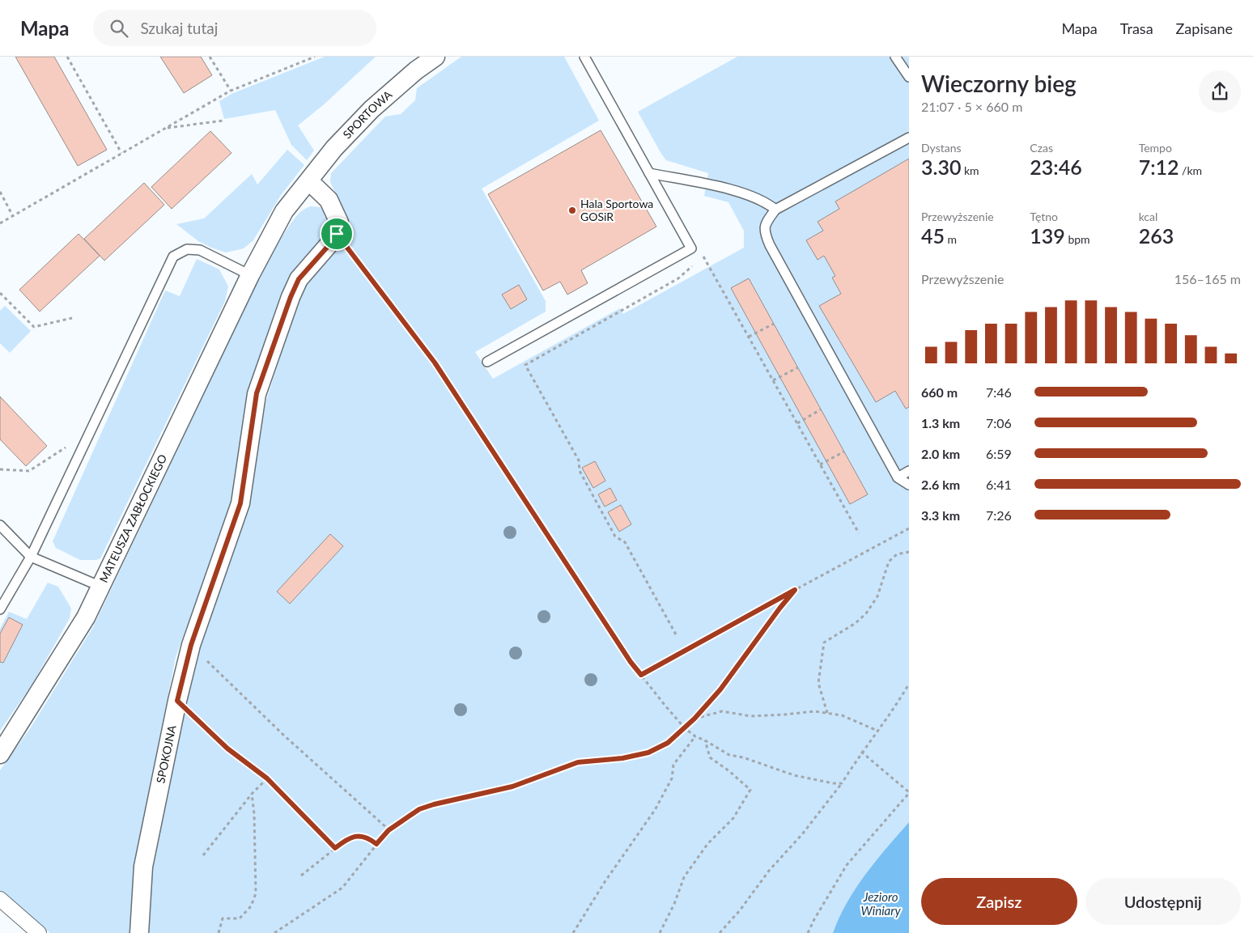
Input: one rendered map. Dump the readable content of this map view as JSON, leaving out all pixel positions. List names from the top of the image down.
{
  "streets": {
    "street": ["SPORTOWA", "MATEUSZA ZABŁOCKIEGO", "SPOKOJNA"]
  },
  "crossings": [
    ["SPORTOWA", "MATEUSZA ZABŁOCKIEGO"]
  ],
  "water": ["Jezioro Winiary"],
  "places": ["Hala Sportowa GOSiR"],
  "page": {
    "header": "Mapa",
    "search": "Szukaj tutaj",
    "nav": ["Mapa", "Trasa", "Zapisane"],
    "heading": ["Wieczorny bieg", "21:07 · 5 × 660 m"],
    "stats": [
      ["Dystans", "3.30 km"],
      ["Czas", "23:46"],
      ["Tempo", "7:12 /km"],
      ["Przewyższenie", "45 m"],
      ["Tętno", "139 bpm"],
      ["kcal", "263"]
    ],
    "chart": ["Przewyższenie", "156–165 m"],
    "list": [
      {
        "name": "660 m",
        "note": "7:46"
      },
      {
        "name": "1.3 km",
        "note": "7:06"
      },
      {
        "name": "2.0 km",
        "note": "6:59"
      },
      {
        "name": "2.6 km",
        "note": "6:41"
      },
      {
        "name": "3.3 km",
        "note": "7:26"
      }
    ],
    "buttons": ["Zapisz", "Udostępnij"]
  }
}
